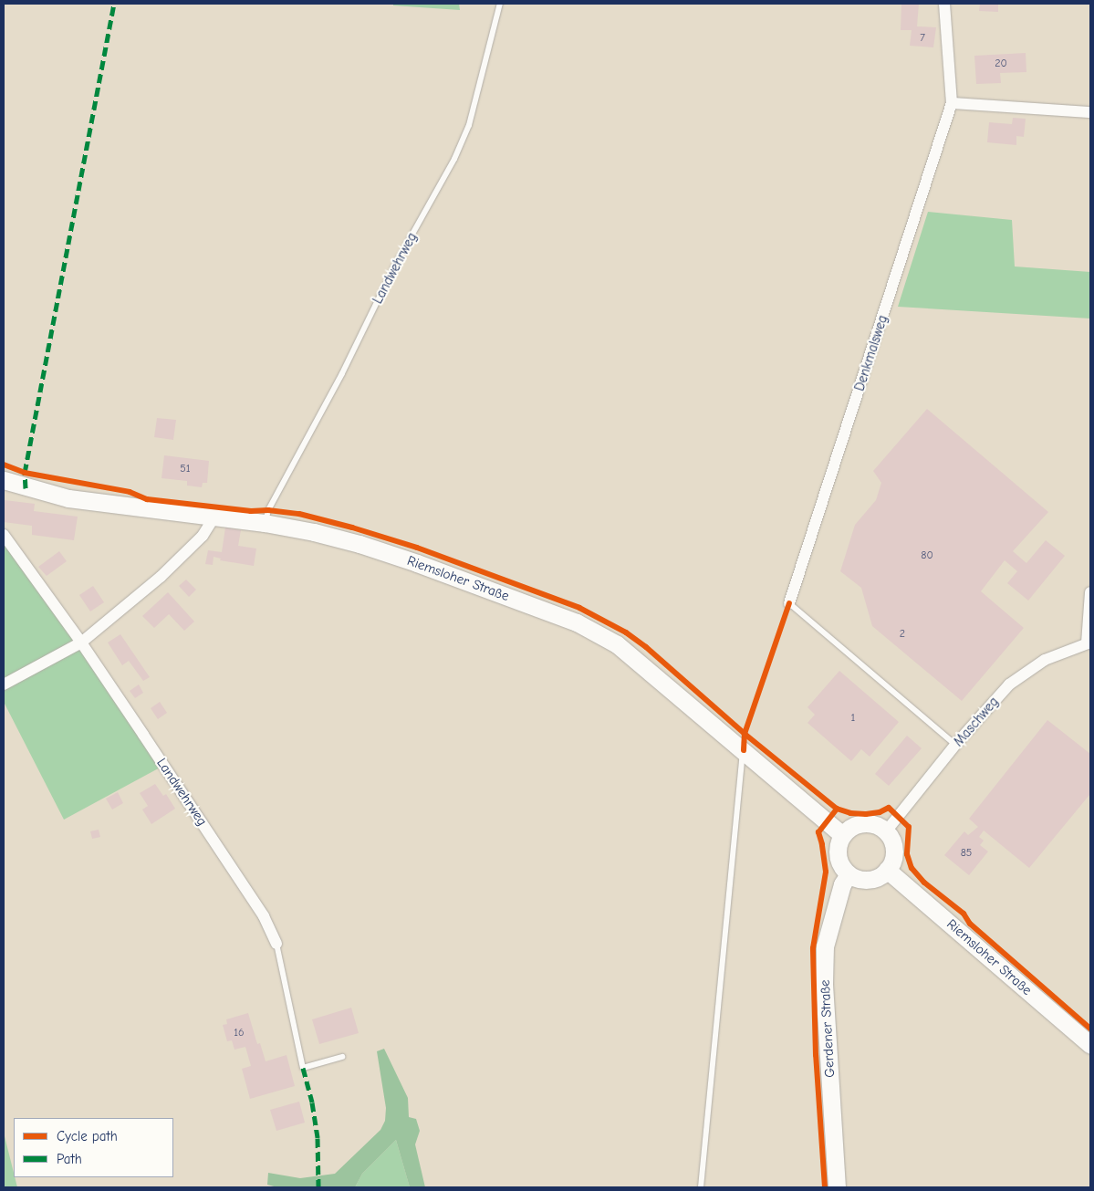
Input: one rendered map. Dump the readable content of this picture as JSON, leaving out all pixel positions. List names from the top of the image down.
{
  "streets": {
    "main road": ["Riemsloher Straße", "Gerdener Straße"],
    "street": ["Landwehrweg", "Denkmalsweg", "Maschweg"]
  },
  "crossings": [
    ["Landwehrweg", "Riemsloher Straße"],
    ["Riemsloher Straße", "Maschweg"],
    ["Riemsloher Straße", "Gerdener Straße"],
    ["Maschweg", "Gerdener Straße"]
  ],
  "house_numbers": [
    "7",
    "20",
    "51",
    "80",
    "2",
    "1",
    "85",
    "16"
  ],
  "legend": ["Cycle path", "Path"]
}
